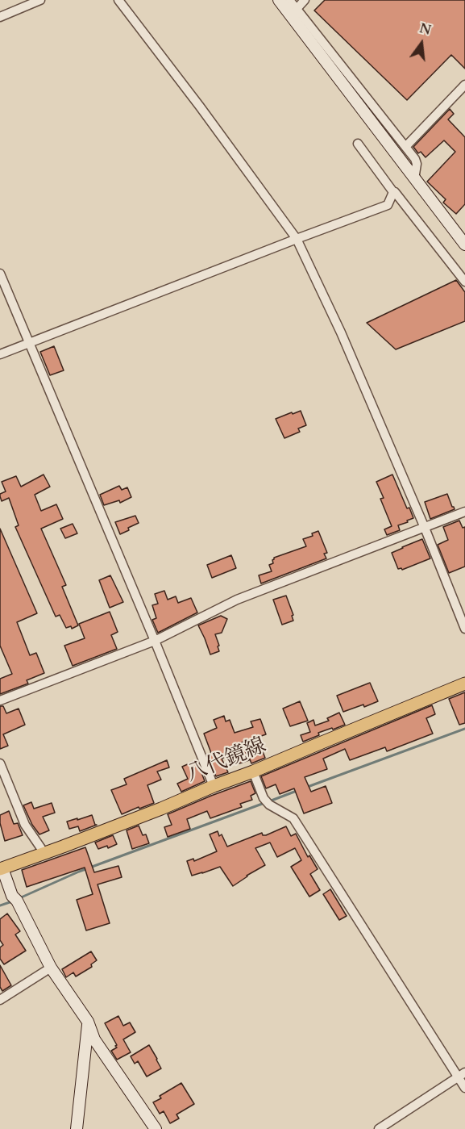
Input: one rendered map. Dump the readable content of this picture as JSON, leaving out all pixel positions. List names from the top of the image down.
{
  "streets": {
    "main road": ["八代鏡線"]
  },
  "north": "top"
}
